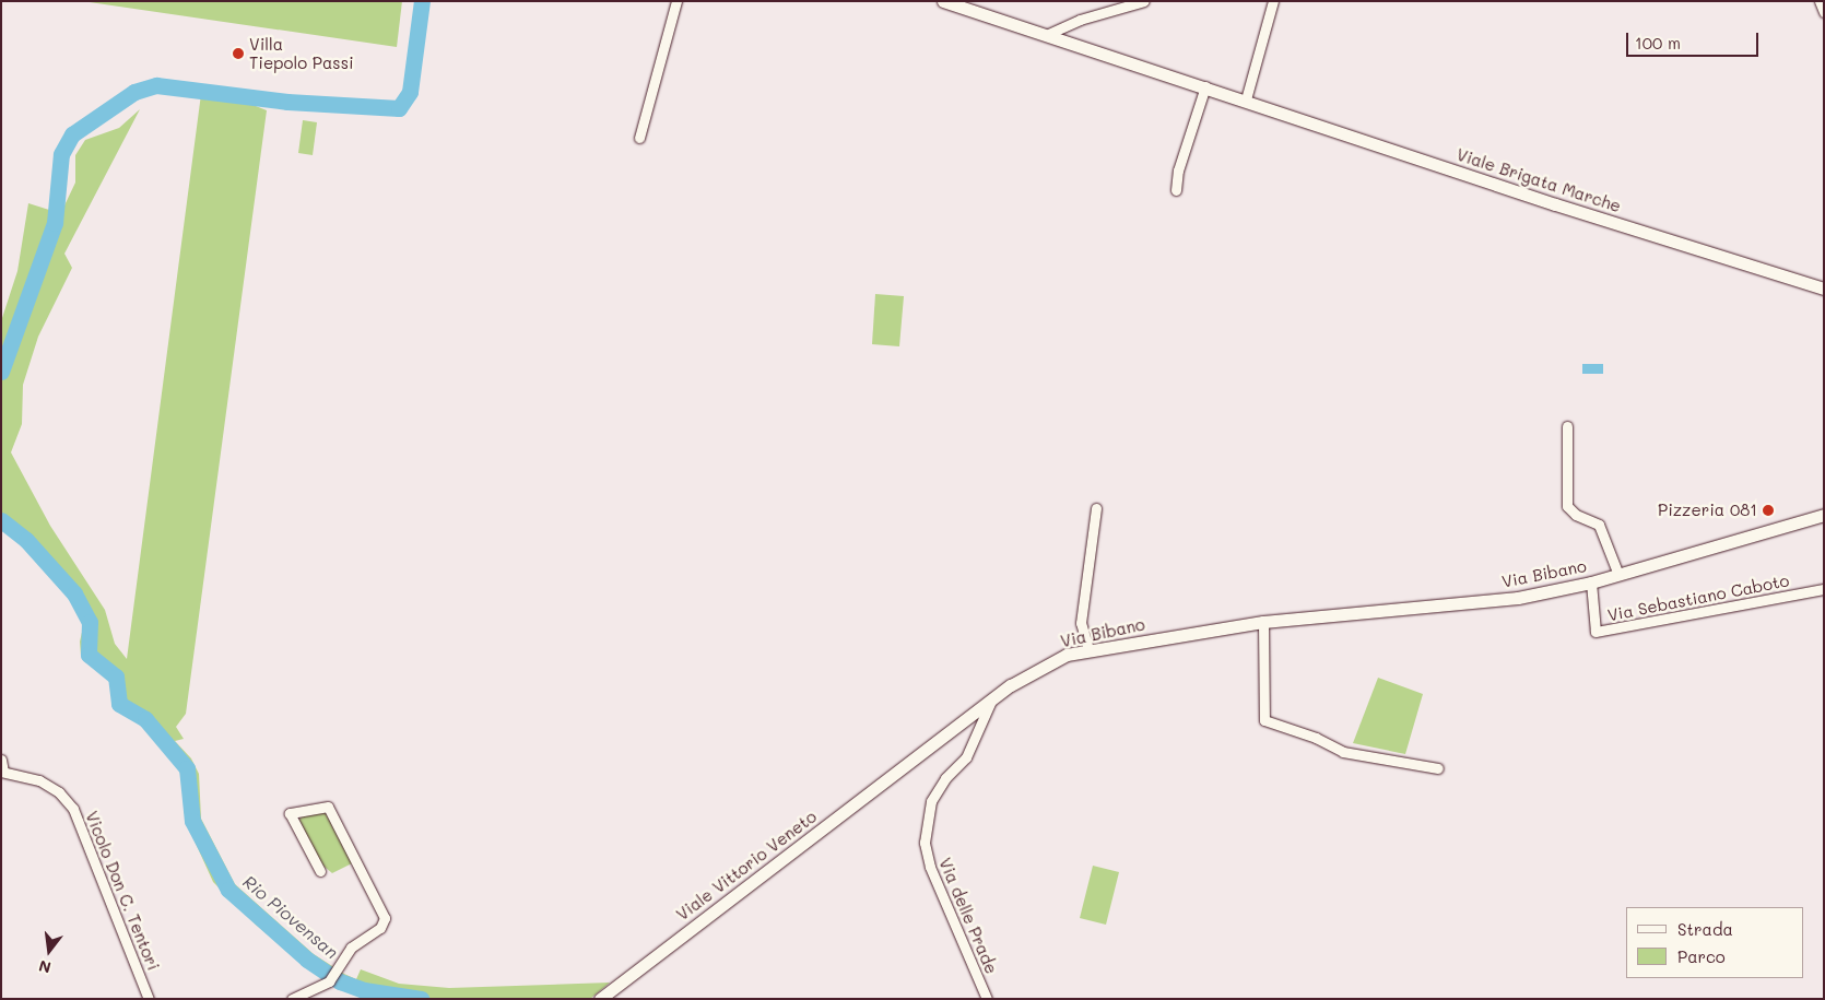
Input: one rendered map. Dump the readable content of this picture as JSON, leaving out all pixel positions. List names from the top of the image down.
{
  "streets": {
    "street": [
      "Viale Brigata Marche",
      "Via Bibano",
      "Via Sebastiano Caboto",
      "Viale Vittorio Veneto",
      "Vicolo Don C. Tentori",
      "Via delle Prade"
    ]
  },
  "crossings": [
    ["Via Bibano", "Via Sebastiano Caboto"],
    ["Via Bibano", "Viale Vittorio Veneto"],
    ["Via Bibano", "Via delle Prade"]
  ],
  "water": ["Rio Piovensan"],
  "places": ["Villa Tiepolo Passi", "Pizzeria 081"],
  "legend": ["Strada", "Parco"],
  "scale_bar": "100 m",
  "north": "bottom"
}
